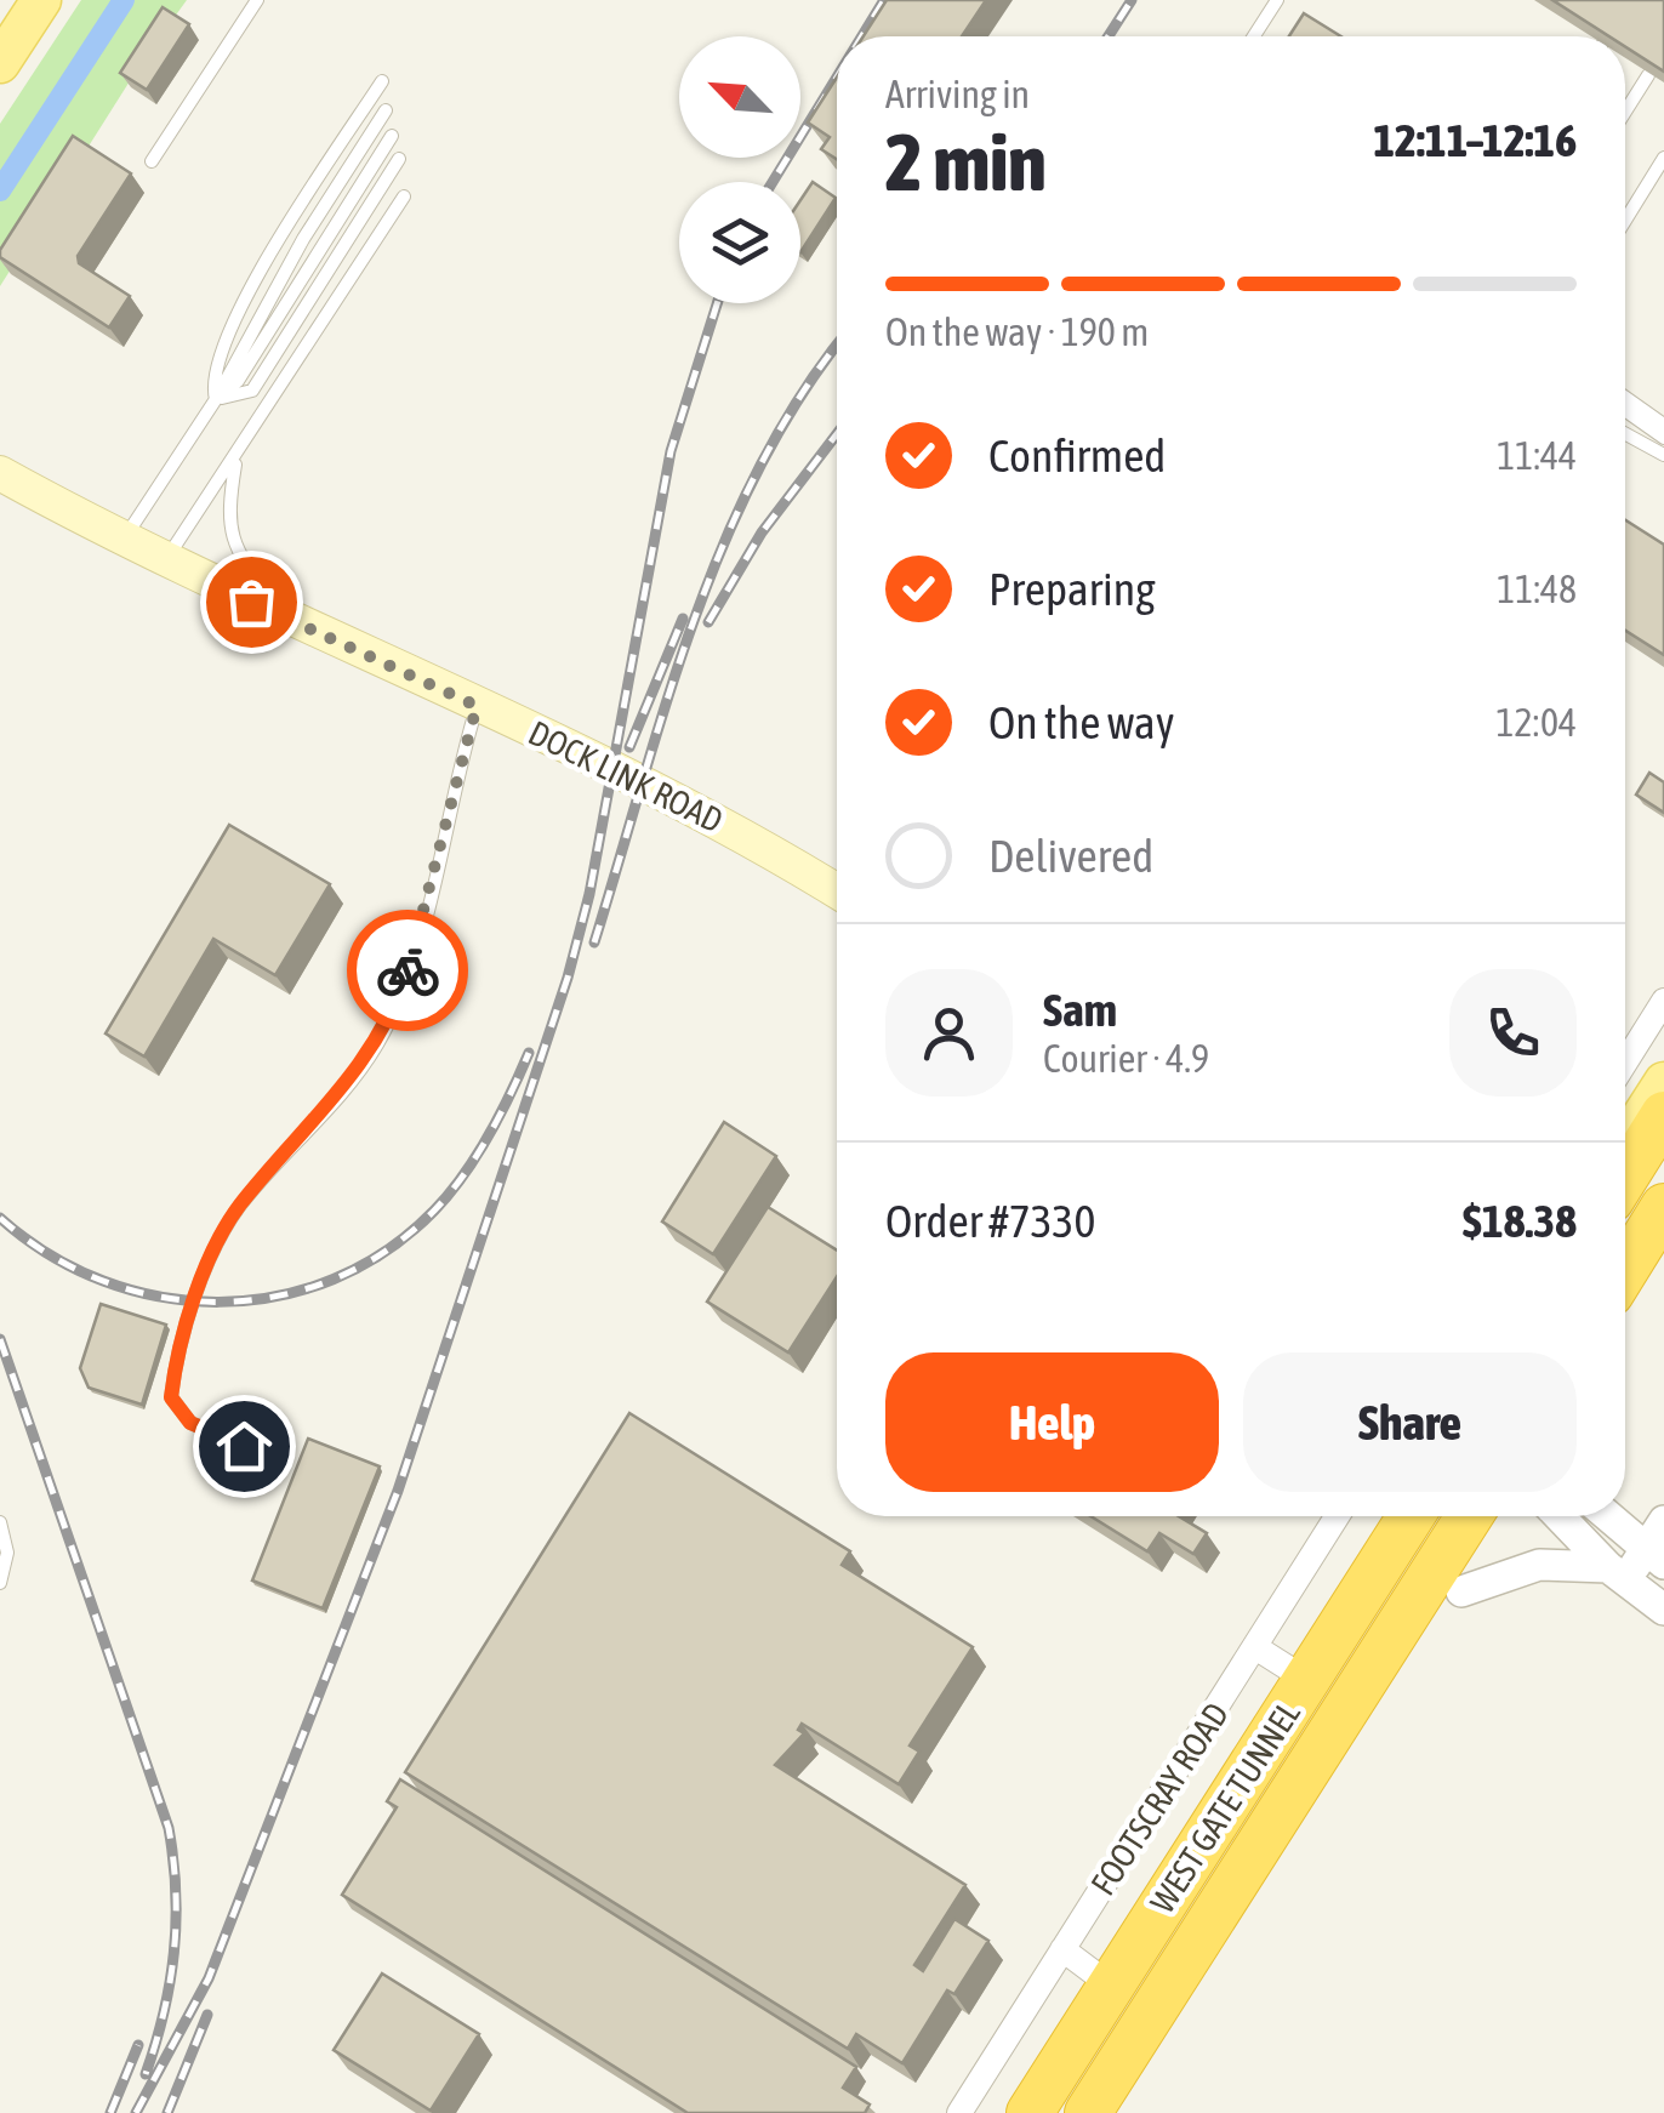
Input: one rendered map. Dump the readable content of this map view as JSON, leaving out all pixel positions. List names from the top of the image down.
{
  "streets": {
    "highway": ["WEST GATE TUNNEL"],
    "main road": ["DOCK LINK ROAD", "FOOTSCRAY ROAD"]
  },
  "crossings": [
    ["FOOTSCRAY ROAD", "WEST GATE TUNNEL"]
  ],
  "north": "top left",
  "page": {
    "heading": ["2 min", "Arriving in", "12:11–12:16"],
    "panel": [
      "Sam",
      "Courier · 4.9",
      "Order #7330",
      "$18.38"
    ],
    "bar": "On the way · 190 m",
    "list": [
      ["Confirmed", "11:44"],
      ["Preparing", "11:48"],
      ["On the way", "12:04"],
      "Delivered"
    ],
    "buttons": ["Help", "Share"]
  }
}
